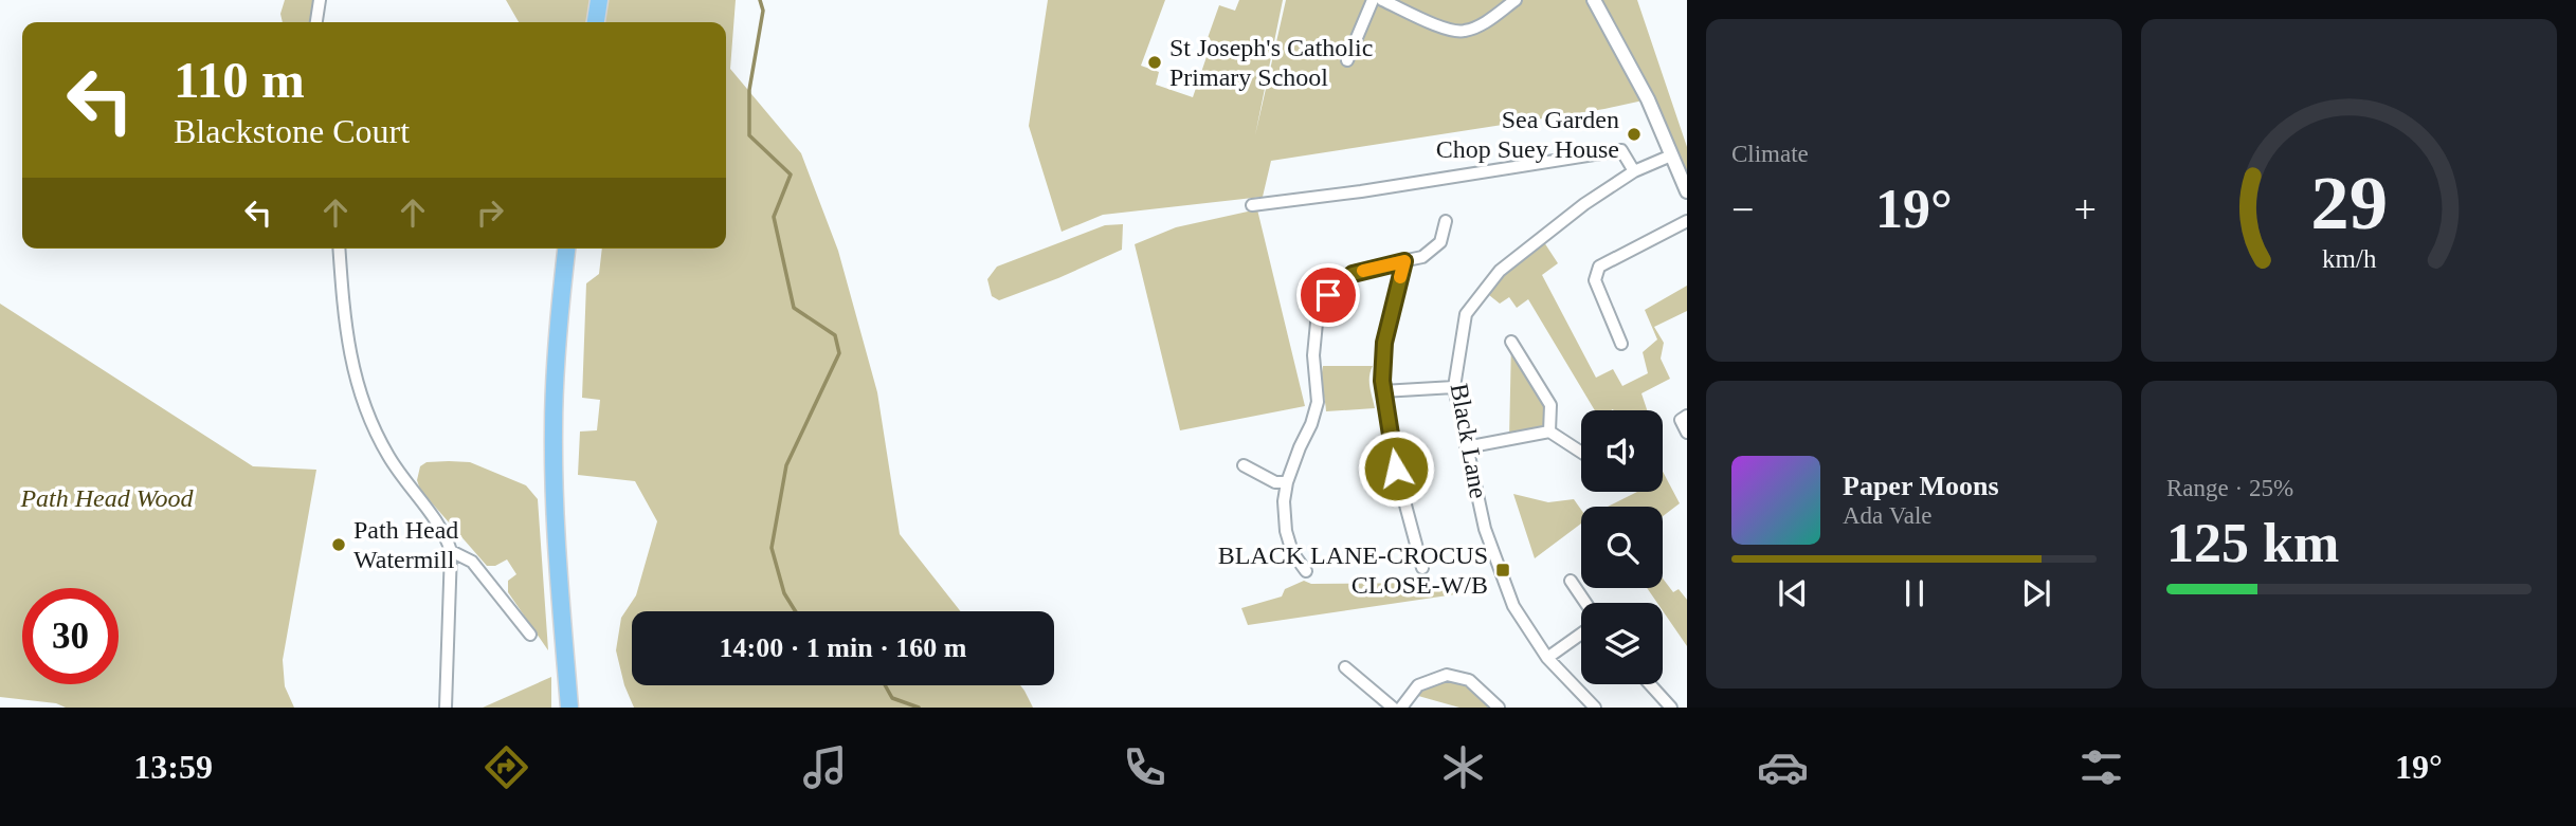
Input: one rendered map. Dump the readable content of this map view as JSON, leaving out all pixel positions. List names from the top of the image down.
{
  "streets": {
    "street": ["Black Lane"]
  },
  "parks": ["Path Head Wood"],
  "places": {
    "other": ["St Joseph's Catholic Primary School", "Sea Garden Chop Suey House", "Path Head Watermill"],
    "transit": ["BLACK LANE-CROCUS CLOSE-W/B"]
  },
  "page": {
    "tile": [
      "Climate",
      ["Range · 25%", "125 km"]
    ],
    "turn": ["110 m", "Blackstone Court"],
    "heat": ["−", "19°", "+"],
    "song": ["Paper Moons", "Ada Vale"],
    "limit": "30",
    "trip": "14:00 · 1 min · 160 m",
    "tabs": ["13:59", "19°"],
    "gauge": ["29", "km/h"]
  }
}
